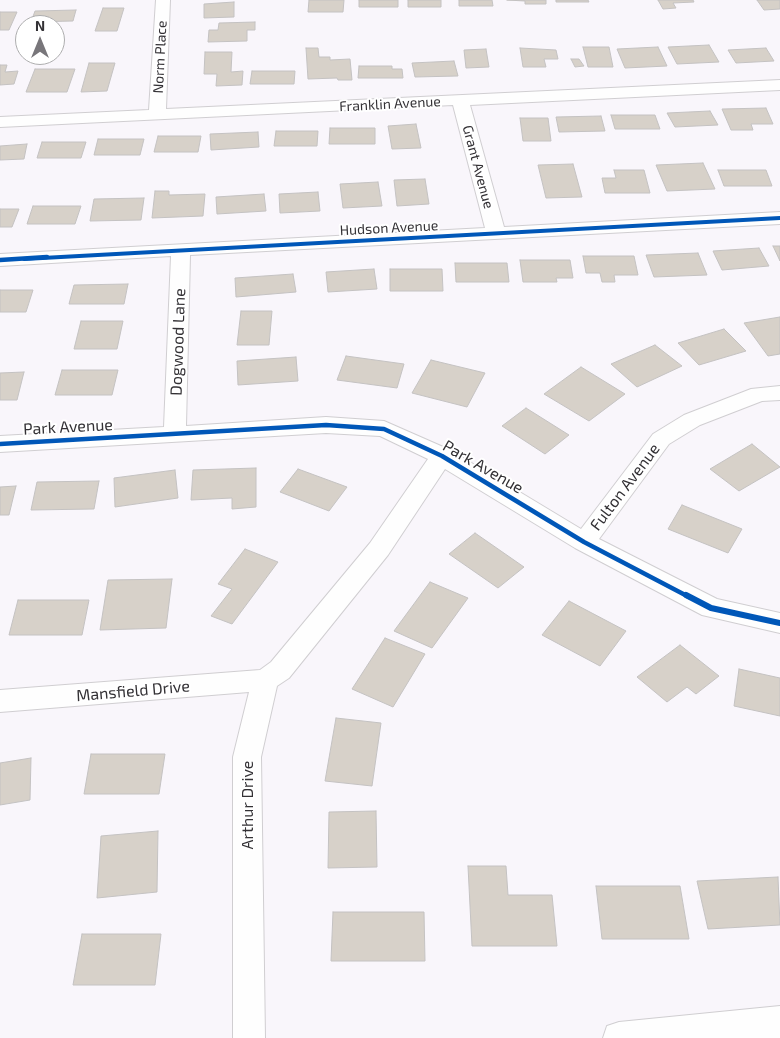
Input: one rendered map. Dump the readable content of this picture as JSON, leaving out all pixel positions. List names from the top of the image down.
{
  "streets": {
    "street": [
      "Norm Place",
      "Franklin Avenue",
      "Grant Avenue",
      "Hudson Avenue",
      "Dogwood Lane",
      "Park Avenue",
      "Fulton Avenue",
      "Mansfield Drive",
      "Arthur Drive"
    ]
  },
  "crossings": [
    ["Norm Place", "Franklin Avenue"],
    ["Franklin Avenue", "Grant Avenue"],
    ["Grant Avenue", "Hudson Avenue"],
    ["Hudson Avenue", "Dogwood Lane"],
    ["Dogwood Lane", "Park Avenue"],
    ["Park Avenue", "Fulton Avenue"],
    ["Mansfield Drive", "Arthur Drive"]
  ],
  "north": "top"
}
